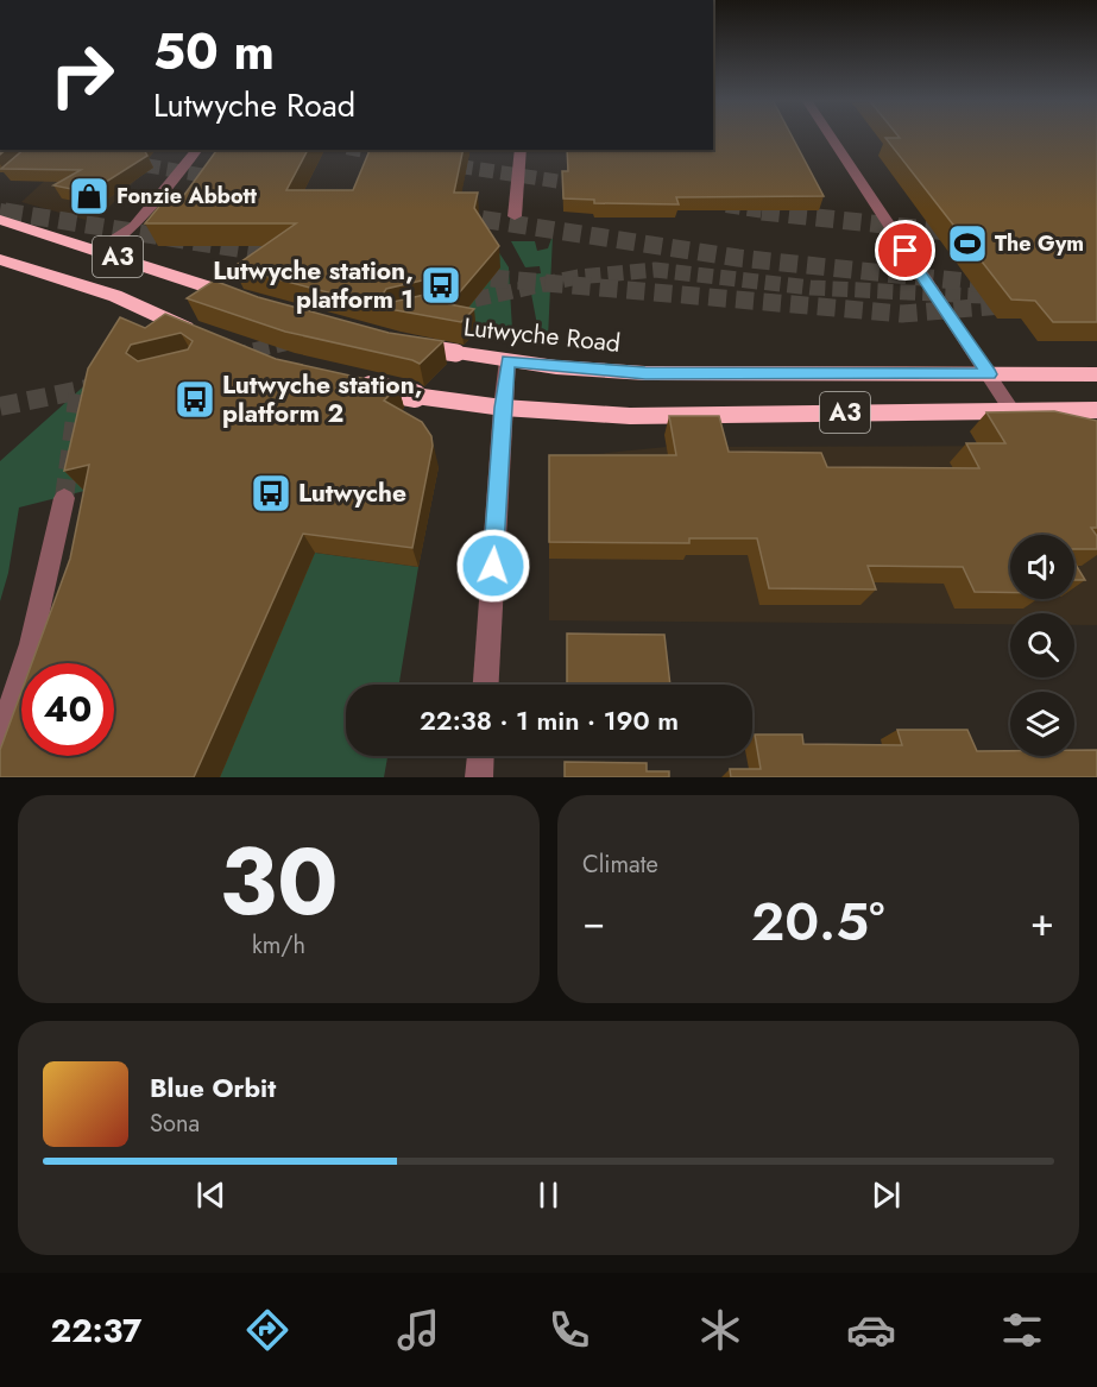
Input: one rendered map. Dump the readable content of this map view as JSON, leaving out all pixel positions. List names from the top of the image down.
{
  "streets": {
    "highway": ["A3", "Lutwyche Road"]
  },
  "places": {
    "shop": ["Fonzie Abbott"],
    "sports": ["The Gym"],
    "bus stop": ["Lutwyche station, platform 1", "Lutwyche station, platform 2", "Lutwyche"]
  },
  "page": {
    "turn": ["50 m", "Lutwyche Road"],
    "limit": "40",
    "trip": "22:38 · 1 min · 190 m",
    "tile": [
      ["30", "km/h"],
      "Climate"
    ],
    "heat": ["−", "20.5°", "+"],
    "song": ["Blue Orbit", "Sona"],
    "tabs": "22:37"
  }
}
